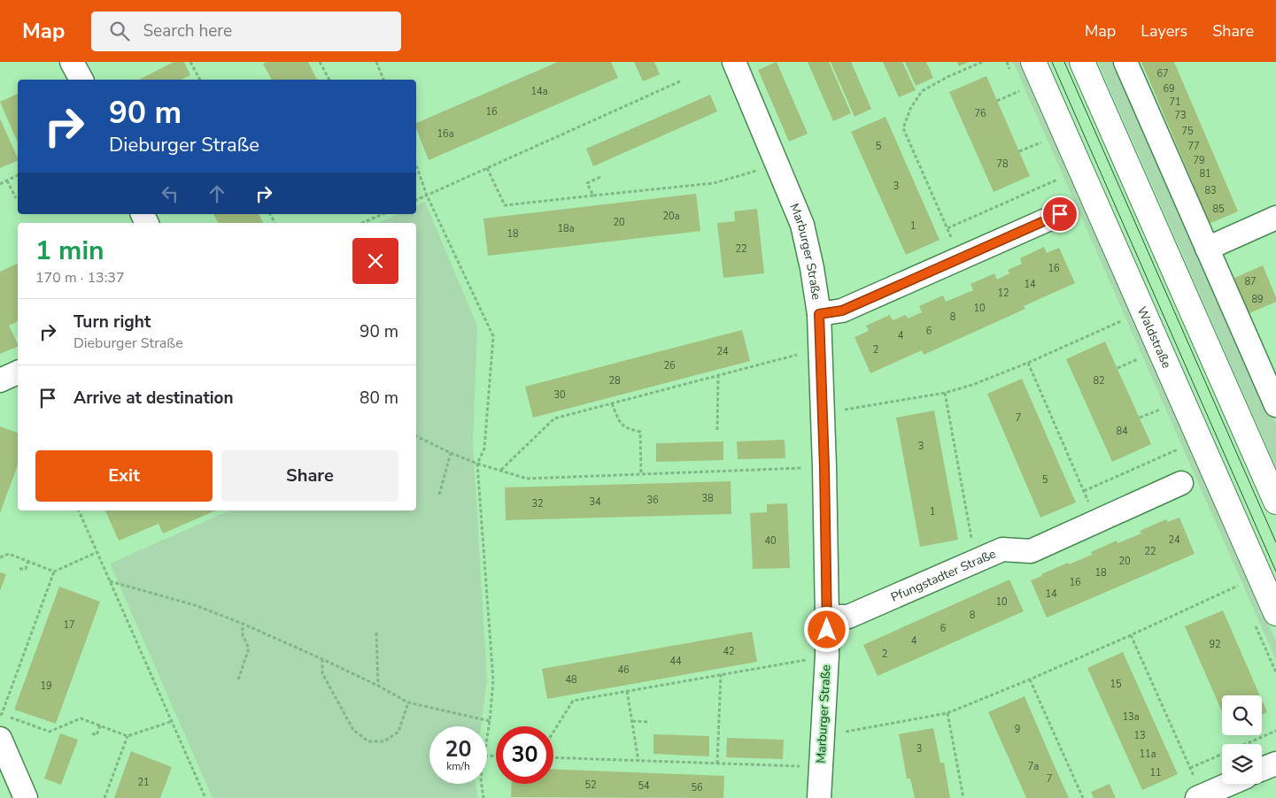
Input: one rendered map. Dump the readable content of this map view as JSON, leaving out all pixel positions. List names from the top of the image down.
{
  "streets": {
    "main road": ["Waldstraße"],
    "street": ["Marburger Straße", "Pfungstadter Straße"]
  },
  "crossings": [
    ["Marburger Straße", "Pfungstadter Straße"]
  ],
  "house_numbers": [
    "67",
    "69",
    "14a",
    "71",
    "16",
    "76",
    "73",
    "75",
    "16a",
    "5",
    "77",
    "79",
    "78",
    "81",
    "3",
    "83",
    "85",
    "20a",
    "20",
    "1",
    "18a",
    "18",
    "22",
    "16",
    "87",
    "14",
    "12",
    "89",
    "10",
    "8",
    "6",
    "4",
    "2",
    "24",
    "26",
    "28",
    "82",
    "30",
    "7",
    "84",
    "3",
    "5",
    "38",
    "36",
    "34",
    "32",
    "1",
    "24",
    "40",
    "22",
    "20",
    "18",
    "16",
    "14",
    "10",
    "8",
    "17",
    "6",
    "4",
    "92",
    "42",
    "2",
    "44",
    "46",
    "48",
    "15",
    "19",
    "13a",
    "9",
    "13",
    "3",
    "11a",
    "7a",
    "11",
    "7",
    "21",
    "52",
    "54",
    "56"
  ],
  "page": {
    "header": "Map",
    "search": "Search here",
    "nav": ["Map", "Layers", "Share"],
    "turn": ["90 m", "Dieburger Straße"],
    "heading": ["1 min", "170 m · 13:37"],
    "list": [
      {
        "name": "Turn right",
        "note": "Dieburger Straße",
        "value": "90 m"
      },
      {
        "name": "Arrive at destination",
        "value": "80 m"
      }
    ],
    "buttons": ["Exit", "Share"],
    "speed": "20 km/h",
    "limit": "30"
  }
}
